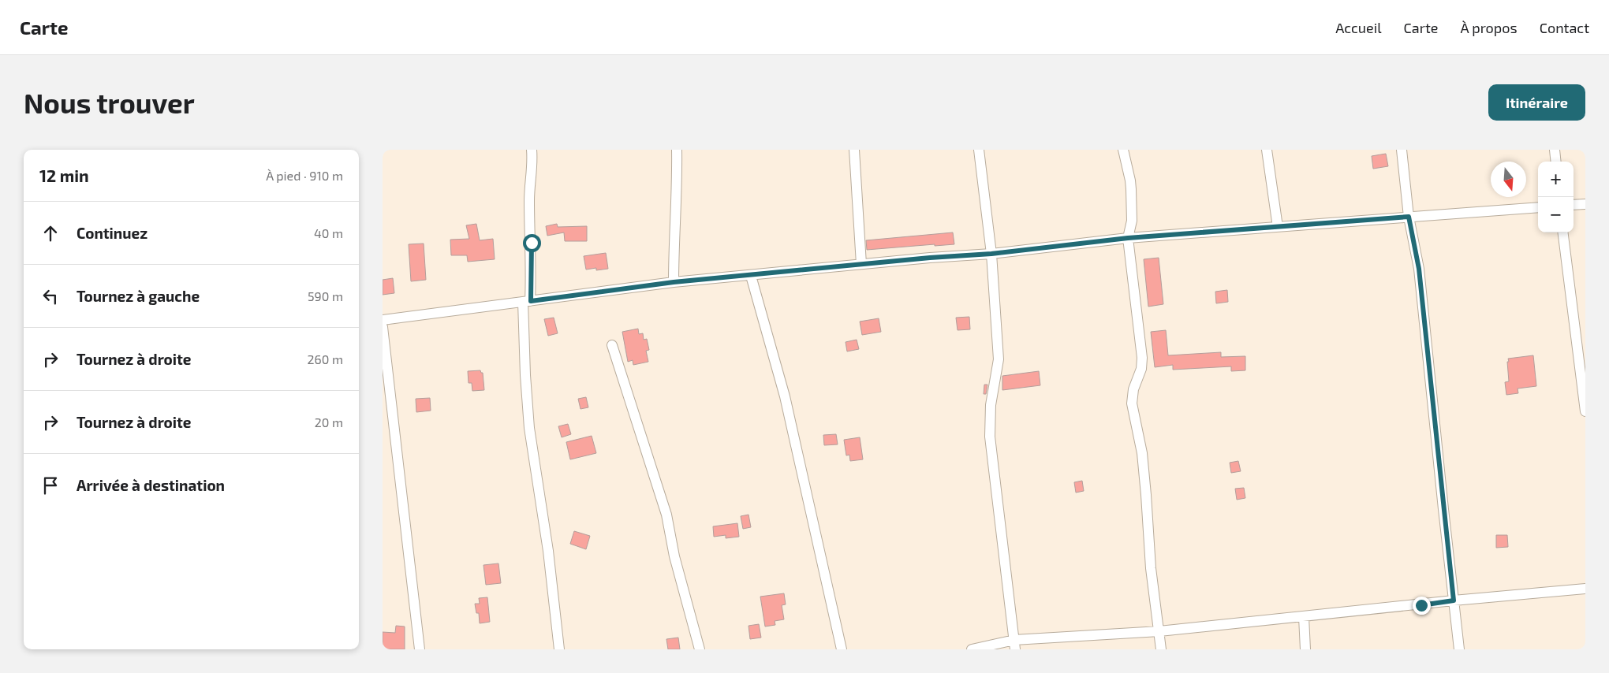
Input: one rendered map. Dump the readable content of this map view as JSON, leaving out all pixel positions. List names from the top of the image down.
{
  "north": "bottom",
  "page": {
    "header": "Carte",
    "nav": [
      "Accueil",
      "Carte",
      "À propos",
      "Contact"
    ],
    "buttons": "Itinéraire",
    "title": "Nous trouver",
    "heading": ["12 min", "À pied · 910 m"],
    "map_buttons": ["+", "−"],
    "list": [
      ["Continuez", "40 m"],
      ["Tournez à gauche", "590 m"],
      ["Tournez à droite", "260 m"],
      ["Tournez à droite", "20 m"],
      "Arrivée à destination"
    ]
  }
}
